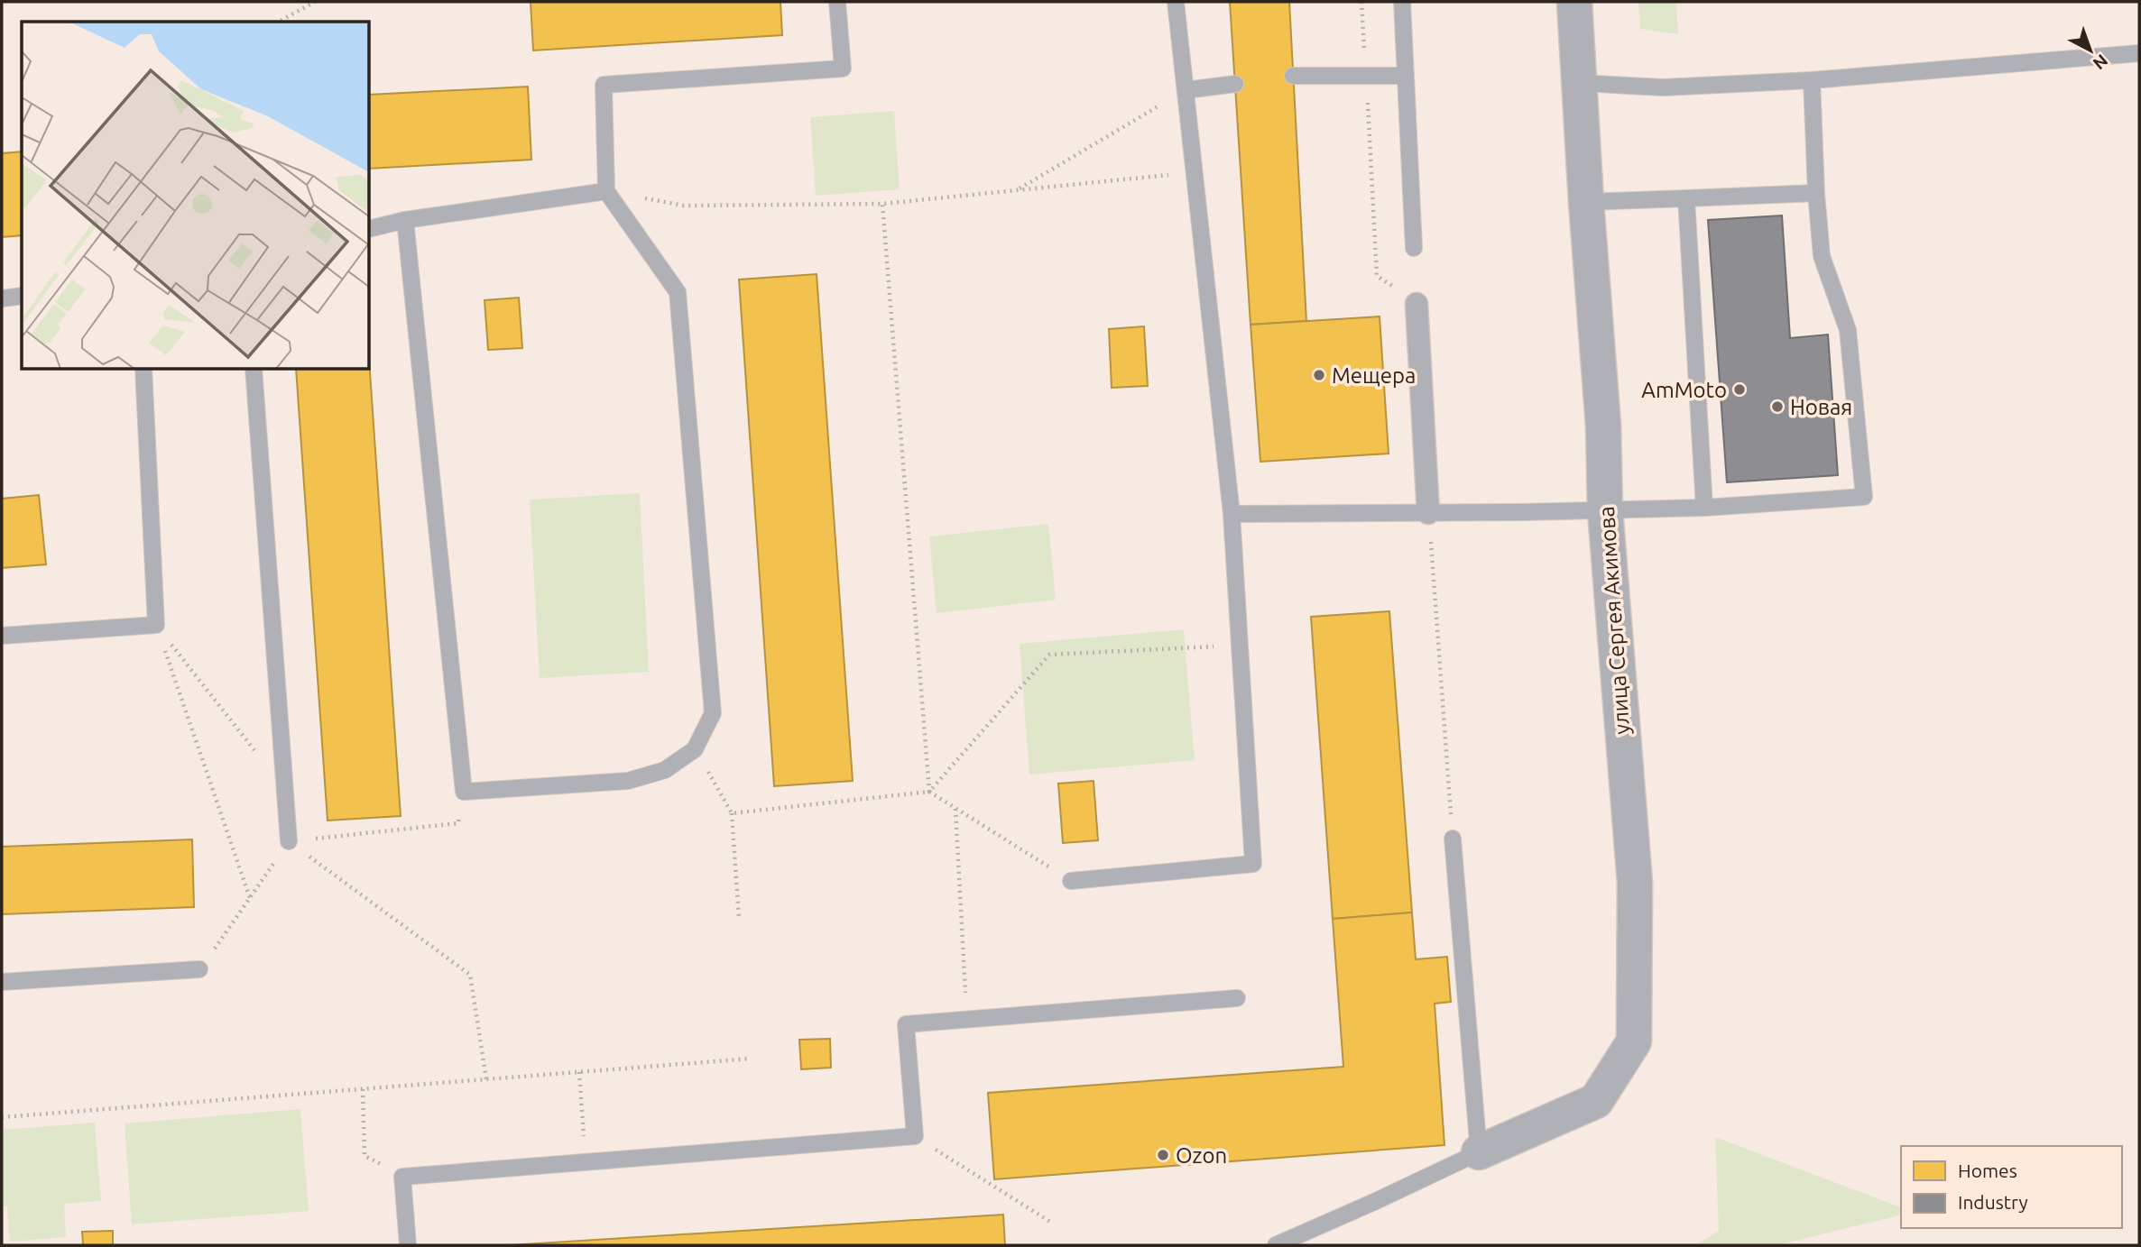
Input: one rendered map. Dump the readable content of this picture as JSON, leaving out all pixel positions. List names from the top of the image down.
{
  "streets": {
    "street": ["улица Сергея Акимова"]
  },
  "places": [
    "Мещера",
    "AmMoto",
    "Новая",
    "Ozon"
  ],
  "legend": ["Homes", "Industry"],
  "north": "bottom right"
}
